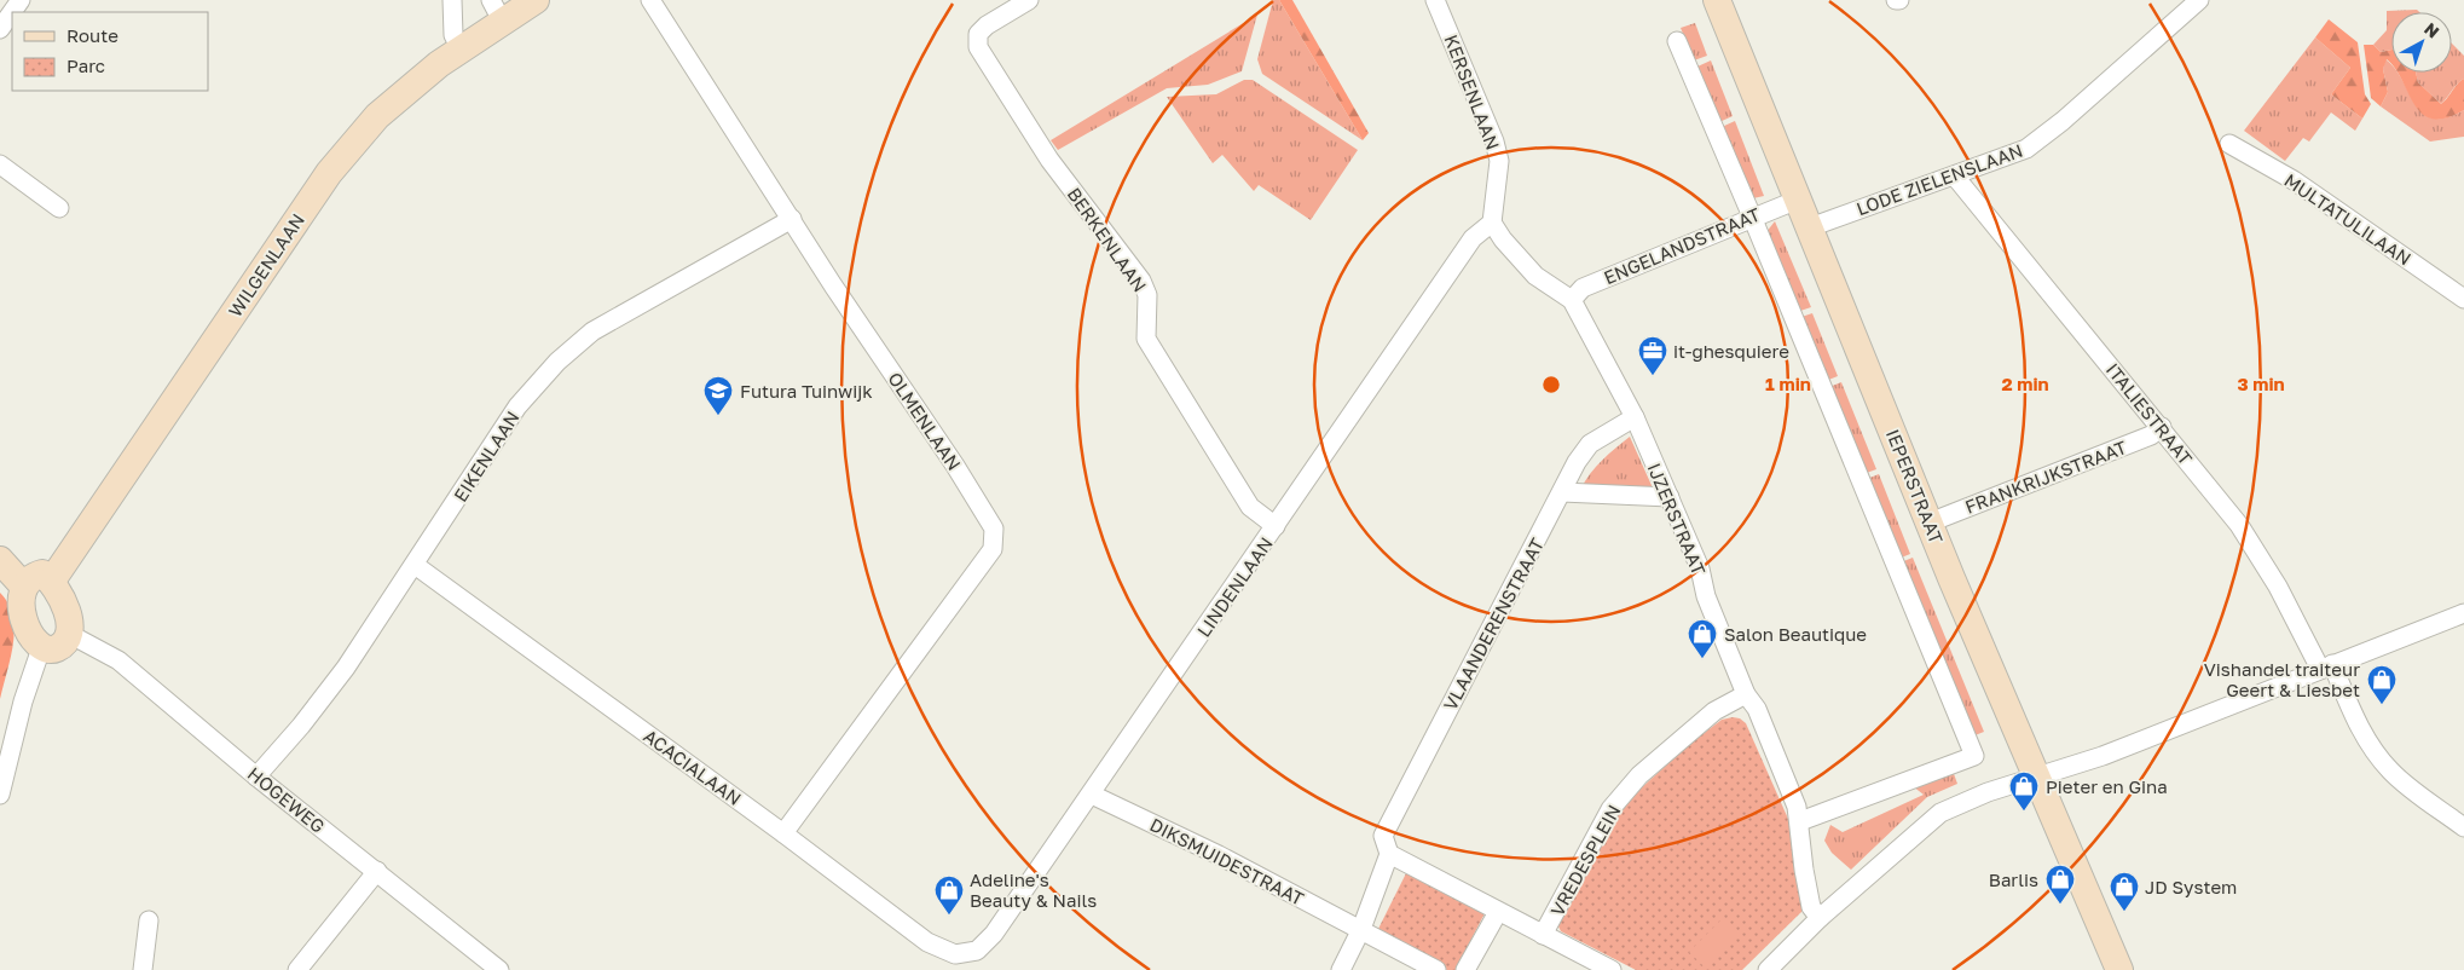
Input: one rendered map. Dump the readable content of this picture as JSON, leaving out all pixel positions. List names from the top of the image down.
{
  "streets": {
    "street": [
      "KERSENLAAN",
      "LODE ZIELENSLAAN",
      "MULTATULILAAN",
      "BERKENLAAN",
      "ENGELANDSTRAAT",
      "WILGENLAAN",
      "ITALIESTRAAT",
      "OLMENLAAN",
      "EIKENLAAN",
      "FRANKRIJKSTRAAT",
      "IEPERSTRAAT",
      "IJZERSTRAAT",
      "LINDENLAAN",
      "VLAANDERENSTRAAT",
      "ACACIALAAN",
      "HOGEWEG",
      "VREDESPLEIN",
      "DIKSMUIDESTRAAT"
    ]
  },
  "crossings": [
    ["KERSENLAAN", "IJZERSTRAAT"],
    ["KERSENLAAN", "LINDENLAAN"],
    ["LODE ZIELENSLAAN", "ITALIESTRAAT"],
    ["LODE ZIELENSLAAN", "IEPERSTRAAT"],
    ["BERKENLAAN", "LINDENLAAN"],
    ["ENGELANDSTRAAT", "IEPERSTRAAT"],
    ["ENGELANDSTRAAT", "IJZERSTRAAT"],
    ["WILGENLAAN", "HOGEWEG"],
    ["ITALIESTRAAT", "FRANKRIJKSTRAAT"],
    ["OLMENLAAN", "EIKENLAAN"],
    ["OLMENLAAN", "ACACIALAAN"],
    ["EIKENLAAN", "ACACIALAAN"],
    ["EIKENLAAN", "HOGEWEG"],
    ["FRANKRIJKSTRAAT", "IEPERSTRAAT"],
    ["IJZERSTRAAT", "LINDENLAAN"],
    ["IJZERSTRAAT", "VLAANDERENSTRAAT"],
    ["IJZERSTRAAT", "VREDESPLEIN"],
    ["LINDENLAAN", "ACACIALAAN"],
    ["LINDENLAAN", "DIKSMUIDESTRAAT"]
  ],
  "places": {
    "office": ["it-ghesquiere"],
    "school or university": ["Futura Tuinwijk"],
    "shop": [
      "Salon Beautique",
      "Vishandel traiteur Geert & Liesbet",
      "Pieter en Gina",
      "Barlis",
      "JD System",
      "Adeline's Beauty & Nails"
    ]
  },
  "legend": ["Route", "Parc"],
  "north": "top right",
  "rings": ["1 min", "2 min", "3 min"]
}
